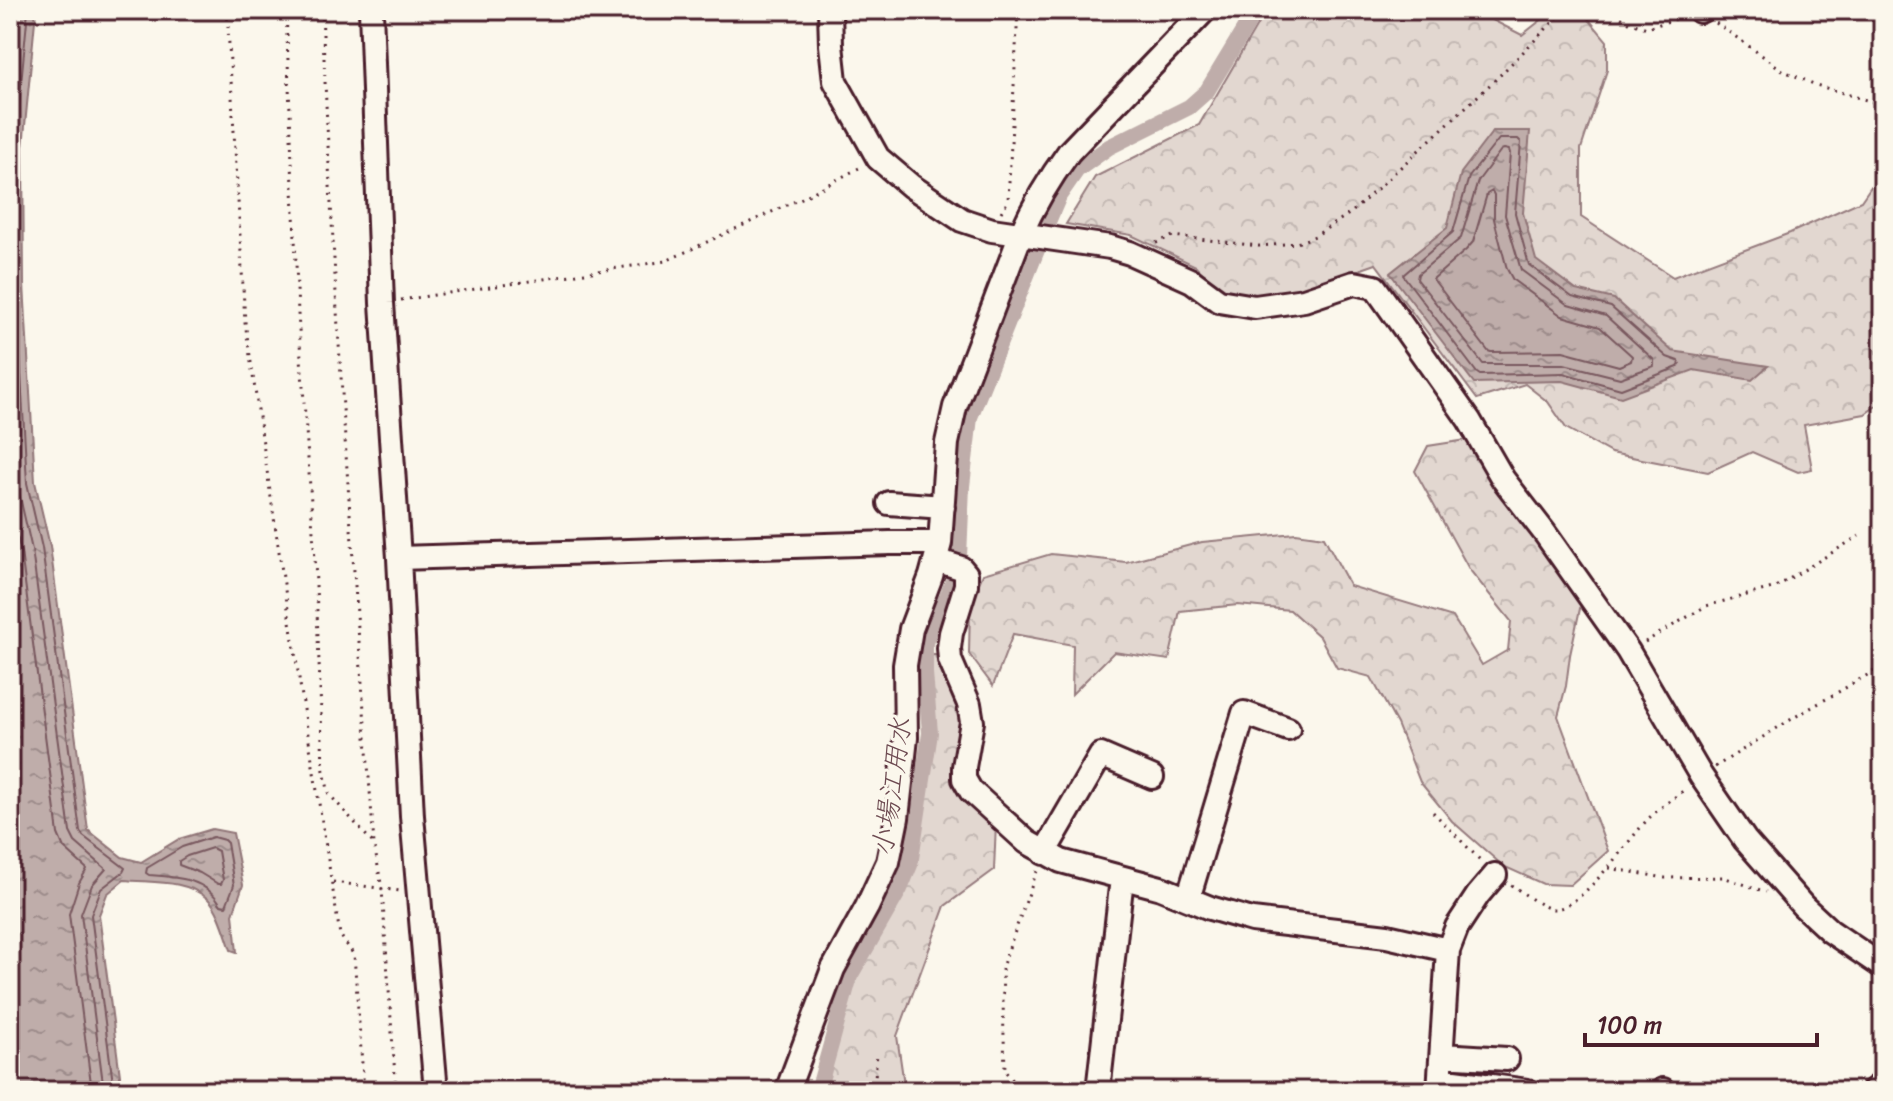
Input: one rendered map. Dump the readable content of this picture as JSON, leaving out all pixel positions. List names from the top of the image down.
{
  "water": ["小場江用水"],
  "scale_bar": "100 m"
}
